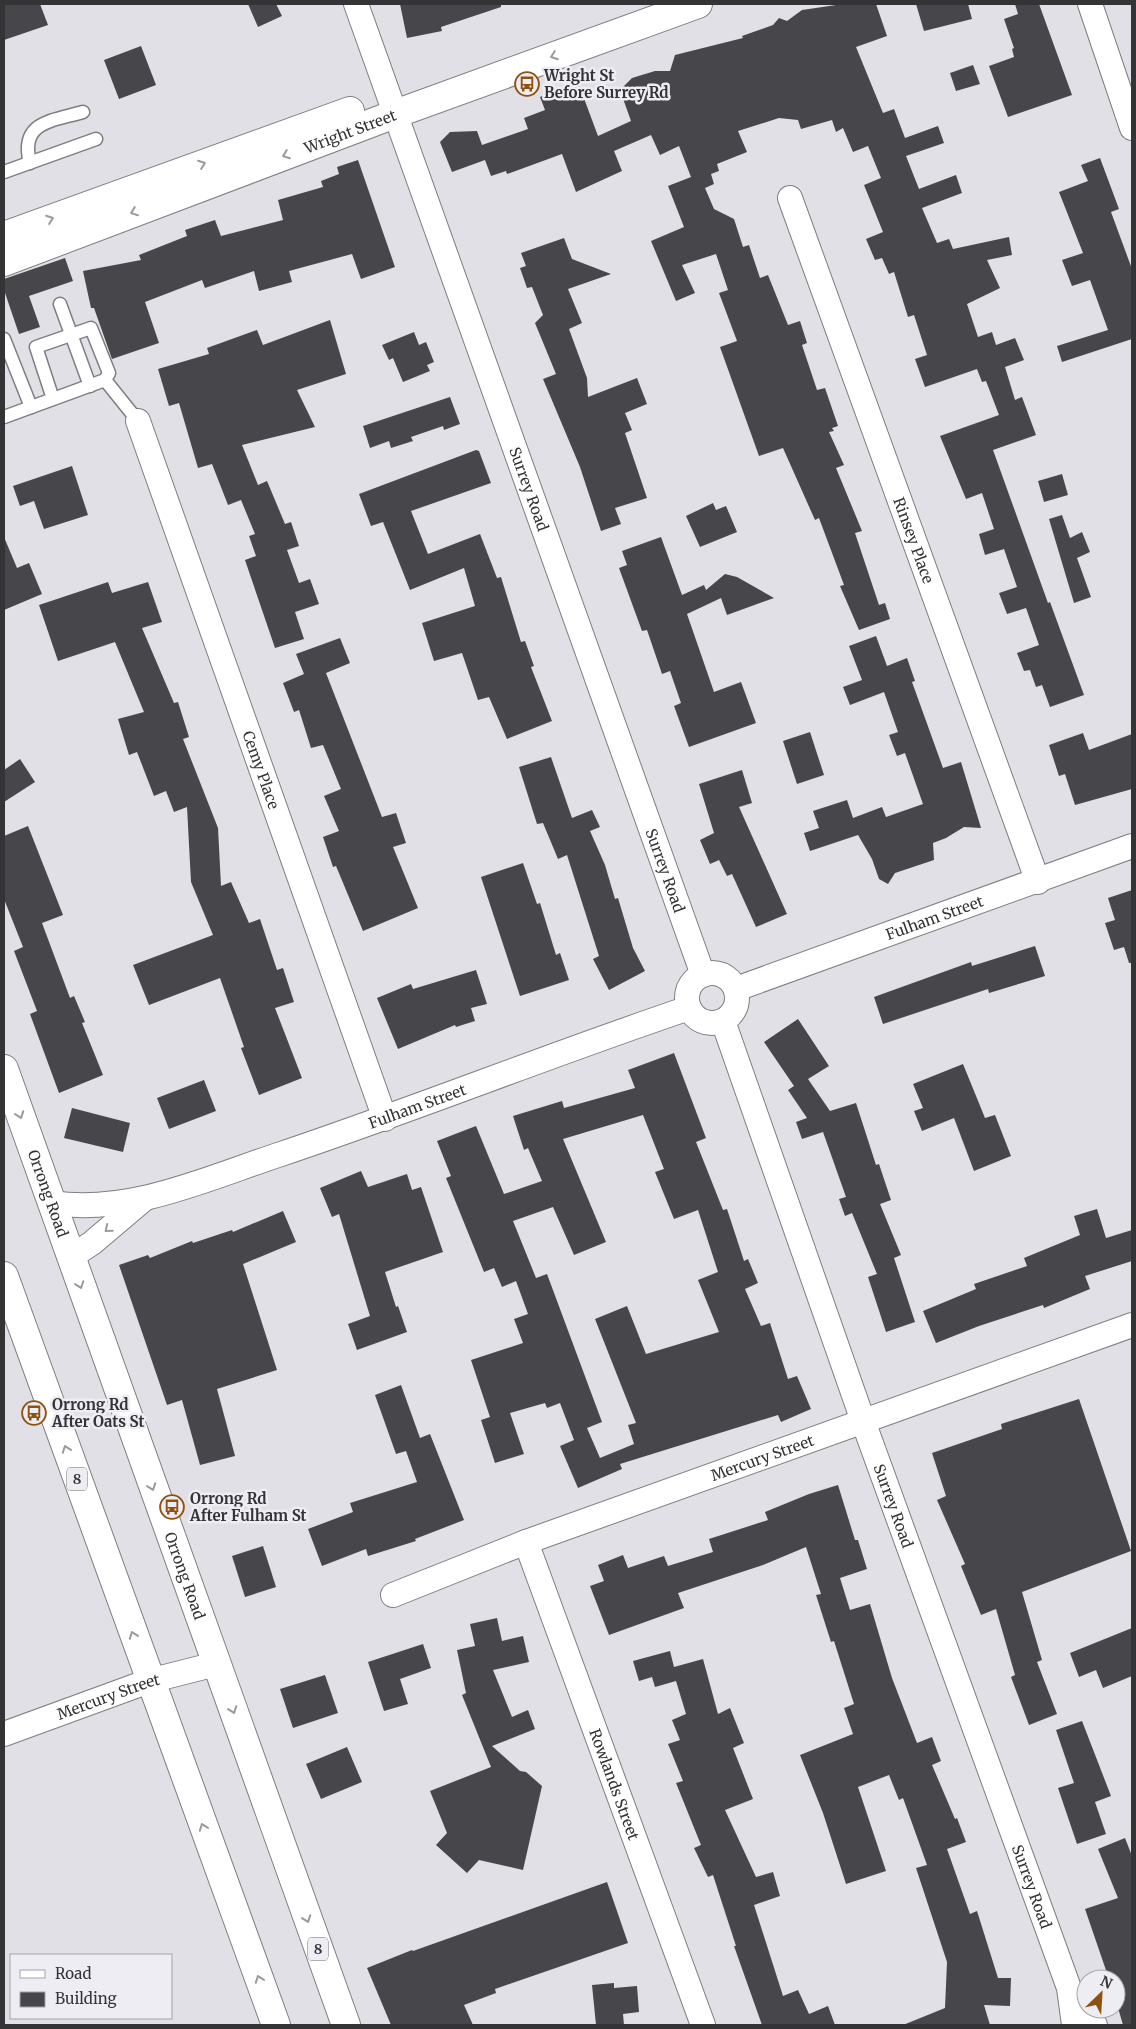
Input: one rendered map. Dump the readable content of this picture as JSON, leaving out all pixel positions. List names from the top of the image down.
{
  "streets": {
    "main road": ["Wright Street", "Orrong Road", "8"],
    "street": [
      "Surrey Road",
      "Rinsey Place",
      "Cemy Place",
      "Fulham Street",
      "Mercury Street",
      "Rowlands Street"
    ]
  },
  "crossings": [
    ["Wright Street", "Surrey Road"],
    ["Surrey Road", "Fulham Street"],
    ["Surrey Road", "Mercury Street"],
    ["Rinsey Place", "Fulham Street"],
    ["Cemy Place", "Fulham Street"],
    ["Fulham Street", "Orrong Road"],
    ["Orrong Road", "Mercury Street"],
    ["Mercury Street", "8"],
    ["Mercury Street", "Rowlands Street"]
  ],
  "places": {
    "bus stop": ["Wright St Before Surrey Rd", "Orrong Rd After Oats St", "Orrong Rd After Fulham St"]
  },
  "legend": ["Road", "Building"],
  "north": "top right"
}
